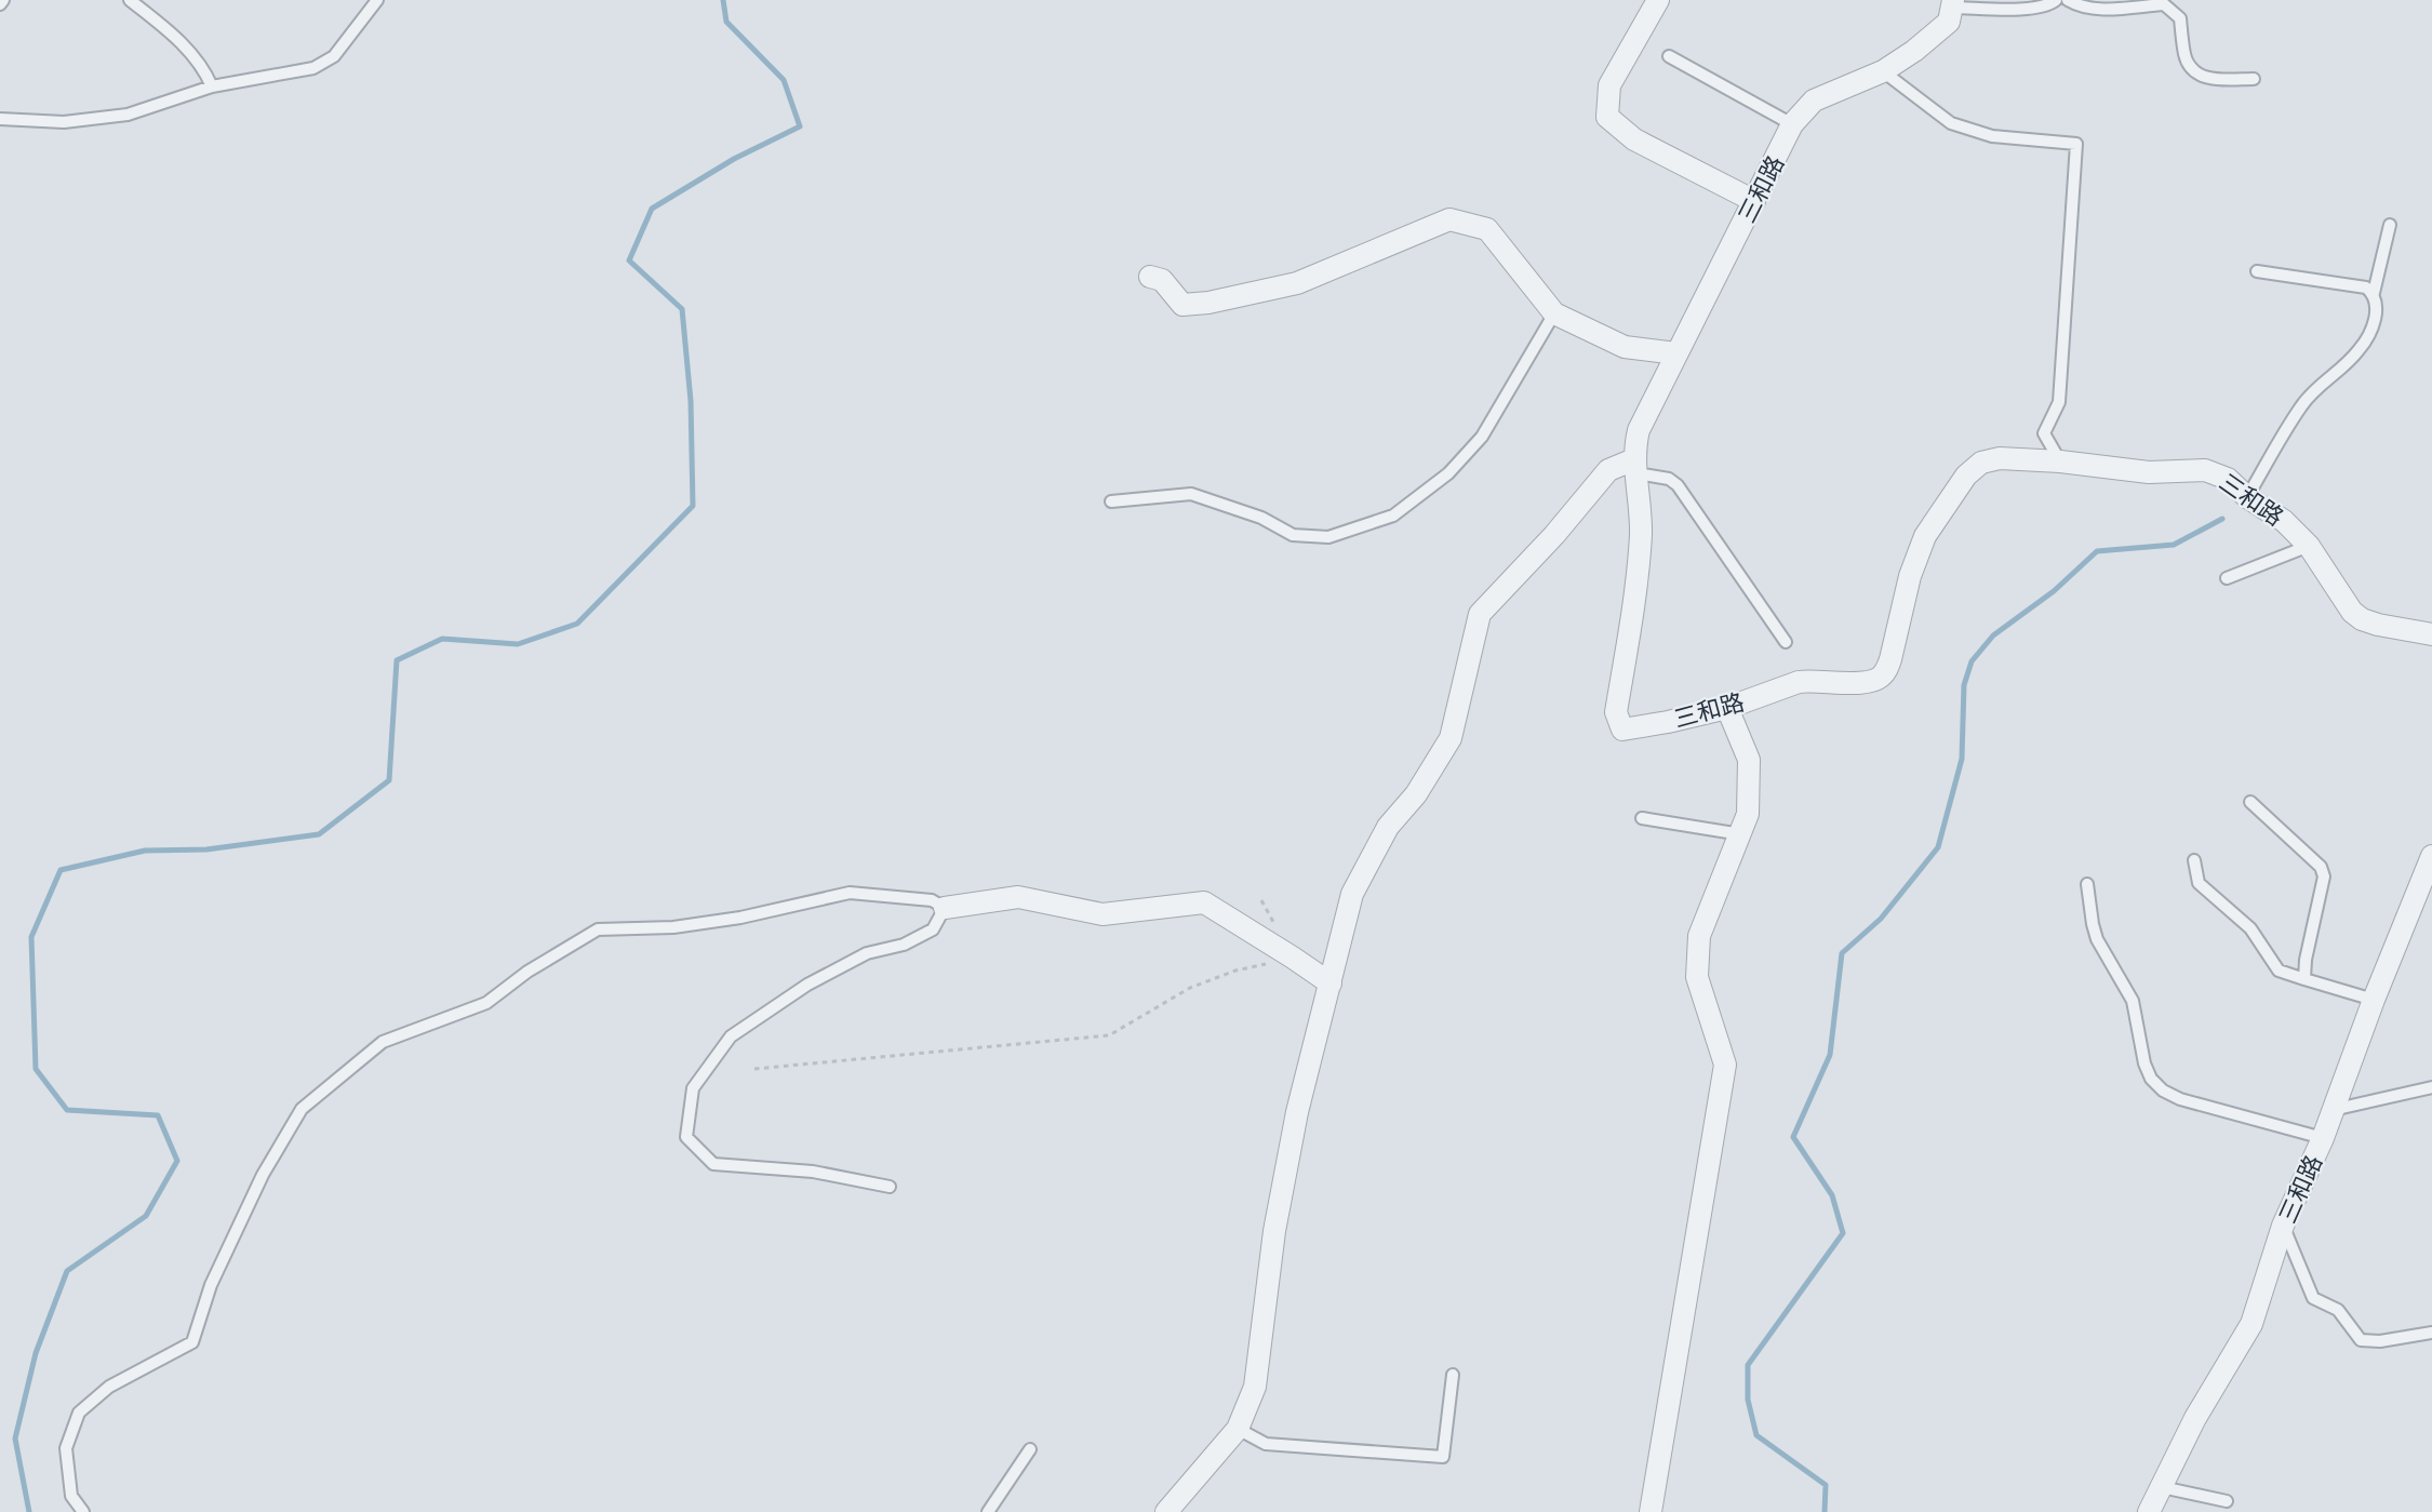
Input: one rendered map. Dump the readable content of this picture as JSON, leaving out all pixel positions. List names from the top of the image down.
{
  "streets": {
    "street": ["三和路"]
  }
}
